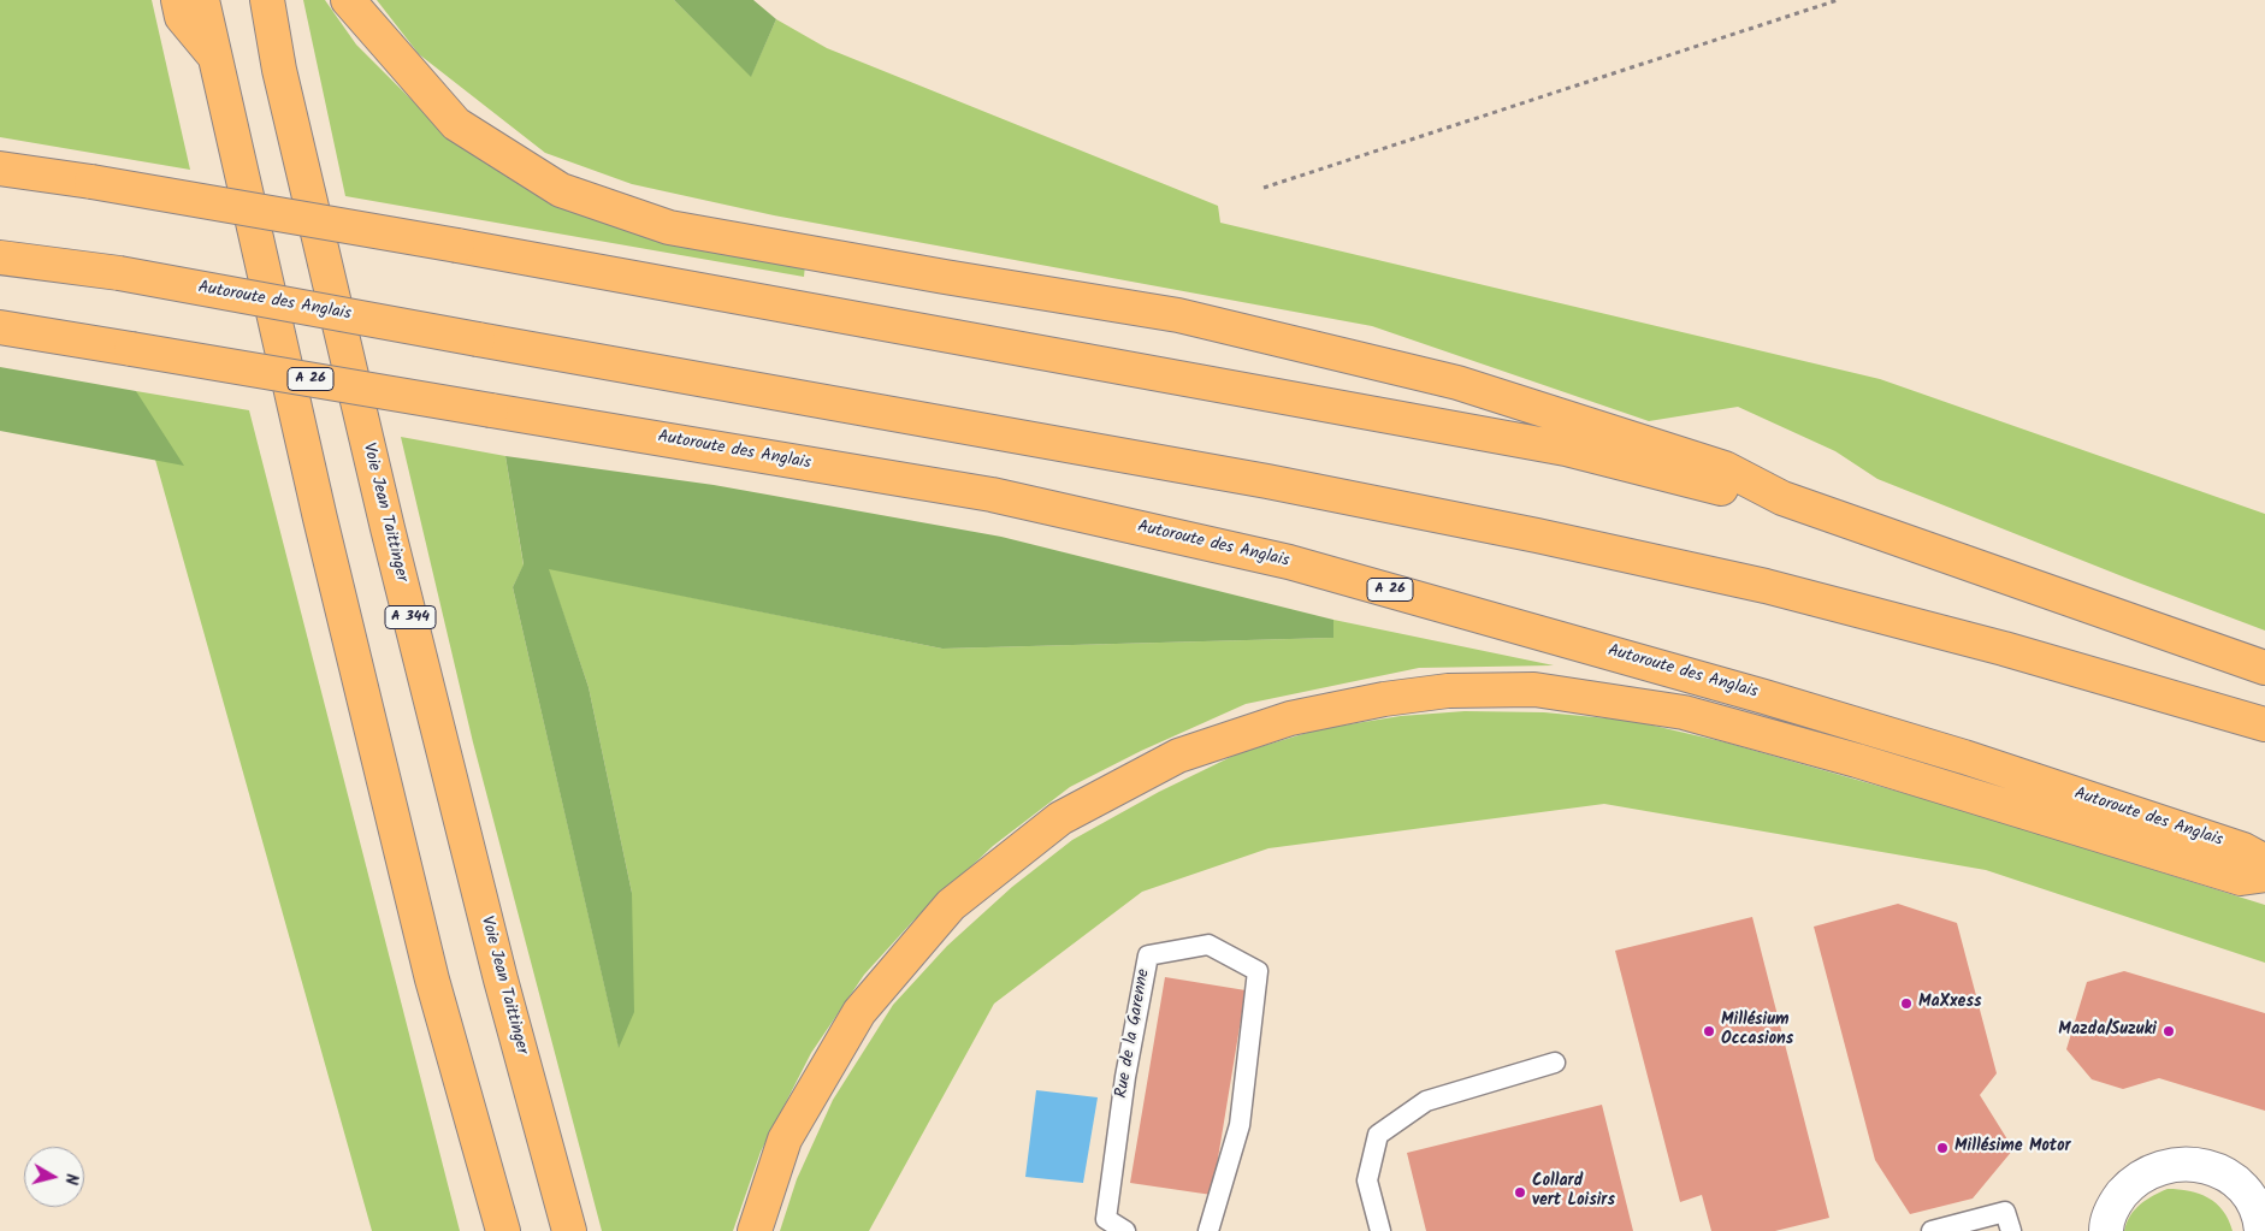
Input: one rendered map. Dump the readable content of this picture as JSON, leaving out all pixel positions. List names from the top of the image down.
{
  "streets": {
    "highway": [
      "Autoroute des Anglais",
      "A 26",
      "Voie Jean Taittinger",
      "A 344"
    ],
    "lane": ["Rue de la Garenne"]
  },
  "places": [
    "MaXxess",
    "Millésium Occasions",
    "Mazda/Suzuki",
    "Millésime Motor",
    "Collard vert Loisirs"
  ],
  "north": "right"
}
